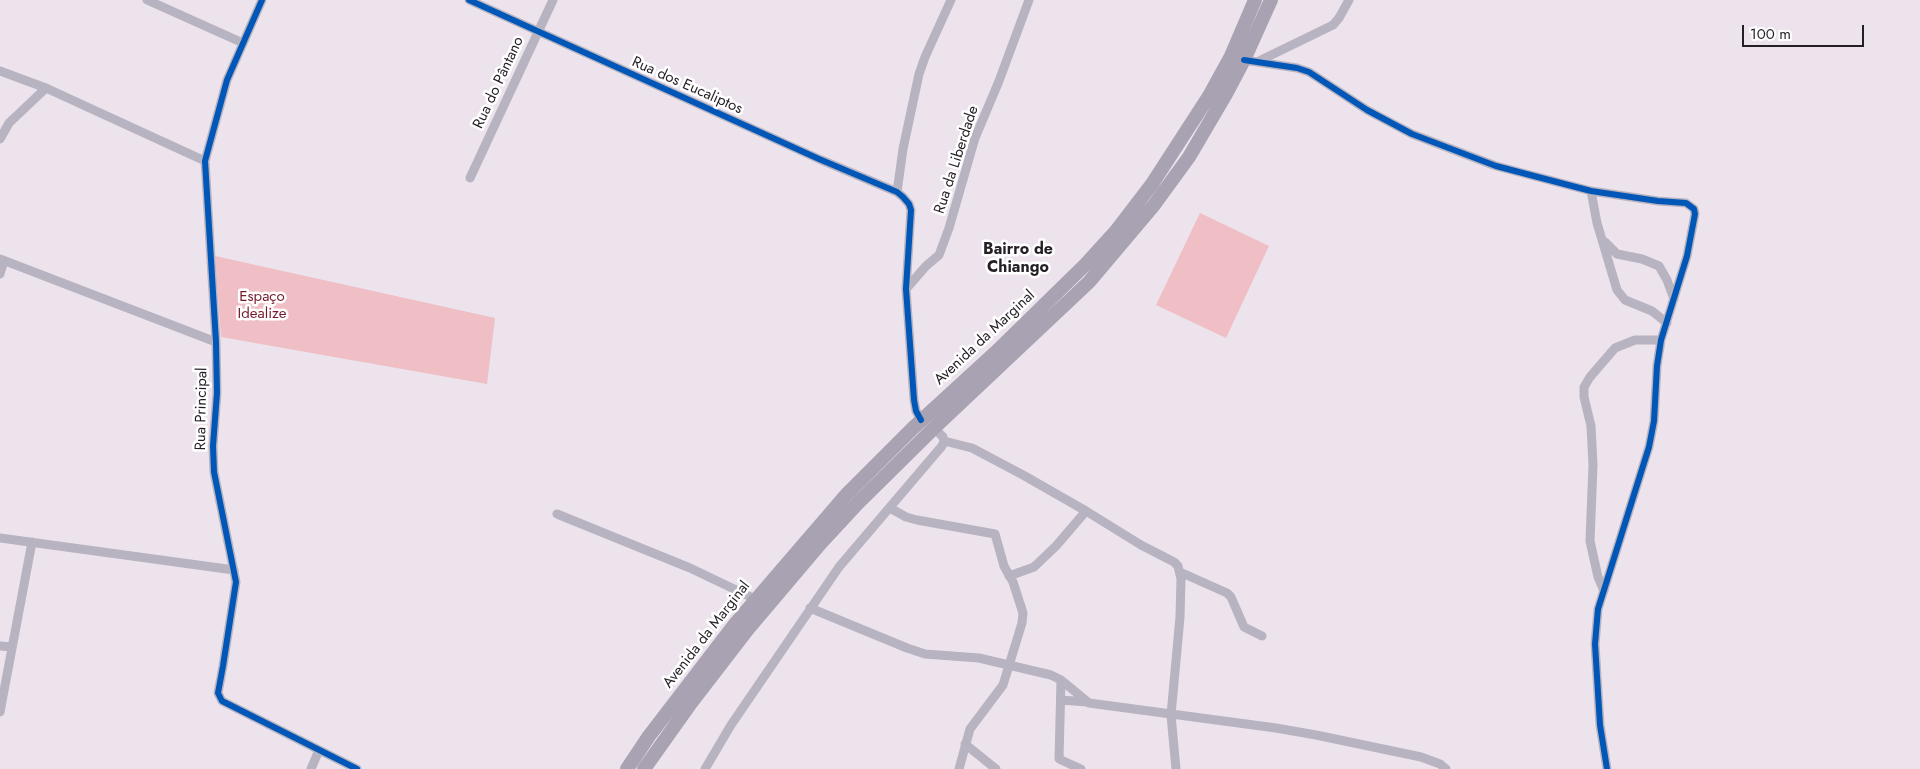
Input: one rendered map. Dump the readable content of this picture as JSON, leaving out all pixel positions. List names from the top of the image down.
{
  "streets": {
    "main road": ["Avenida da Marginal"],
    "street": [
      "Rua do Pântano",
      "Rua dos Eucaliptos",
      "Rua da Liberdade",
      "Rua Principal"
    ]
  },
  "crossings": [
    ["Rua do Pântano", "Rua dos Eucaliptos"]
  ],
  "districts": ["Bairro de Chiango"],
  "parks": ["Espaço Idealize"],
  "scale_bar": "100 m"
}
